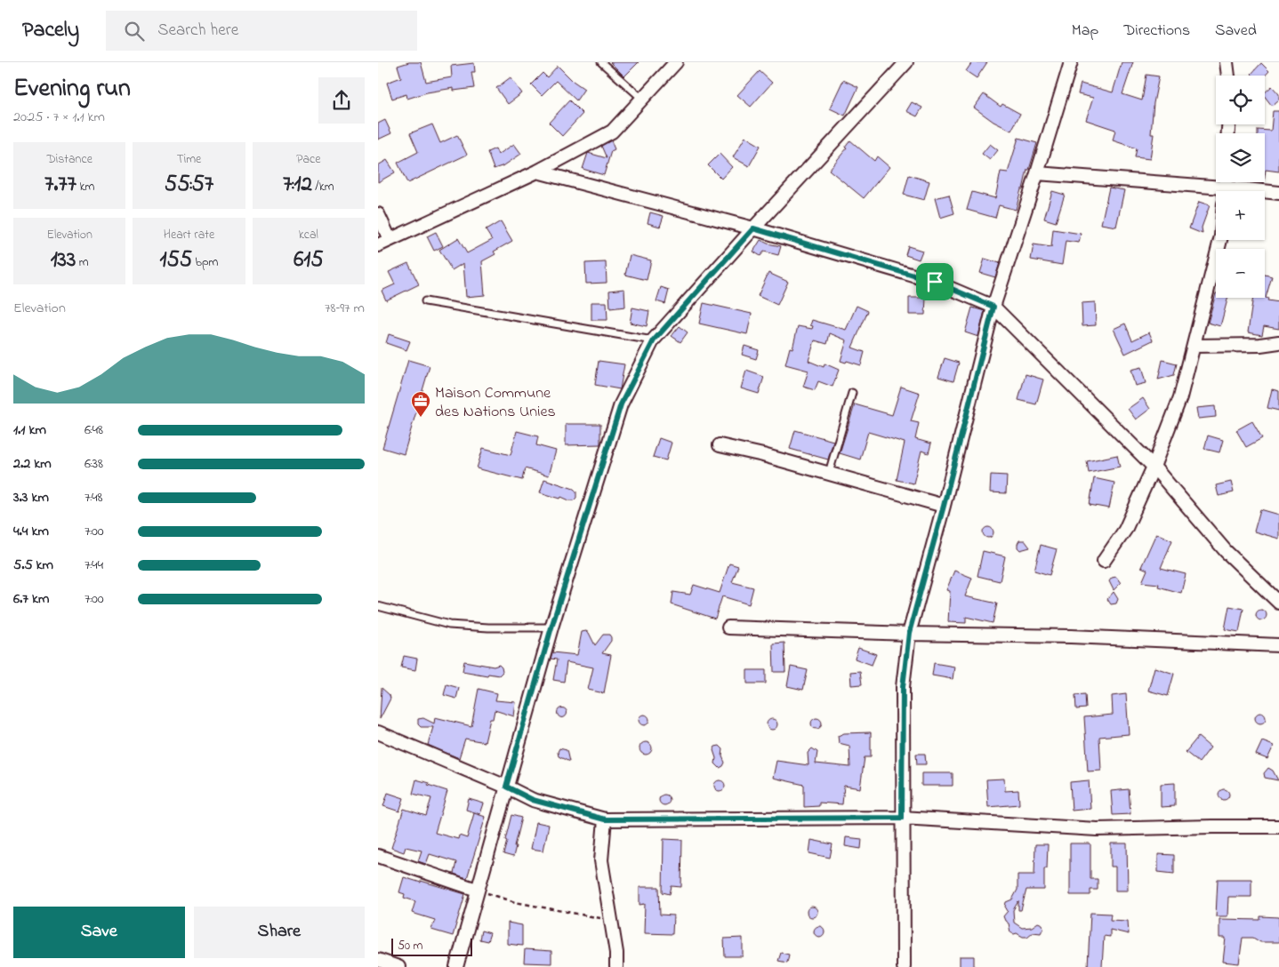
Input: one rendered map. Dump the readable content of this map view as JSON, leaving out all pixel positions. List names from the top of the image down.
{
  "places": {
    "office": ["Maison Commune des Nations Unies"]
  },
  "scale_bar": "50 m",
  "page": {
    "header": "Pacely",
    "search": "Search here",
    "nav": ["Map", "Directions", "Saved"],
    "heading": ["Evening run", "20:25 · 7 × 1.1 km"],
    "map_buttons": ["+", "−"],
    "stats": [
      ["Distance", "7.77 km"],
      ["Time", "55:57"],
      ["Pace", "7:12 /km"],
      ["Elevation", "133 m"],
      ["Heart rate", "155 bpm"],
      ["kcal", "615"]
    ],
    "chart": ["Elevation", "78–97 m"],
    "list": [
      {
        "name": "1.1 km",
        "note": "6:48"
      },
      {
        "name": "2.2 km",
        "note": "6:38"
      },
      {
        "name": "3.3 km",
        "note": "7:48"
      },
      {
        "name": "4.4 km",
        "note": "7:00"
      },
      {
        "name": "5.5 km",
        "note": "7:44"
      },
      {
        "name": "6.7 km",
        "note": "7:00"
      }
    ],
    "buttons": ["Save", "Share"],
    "scale": "50 m"
  }
}
